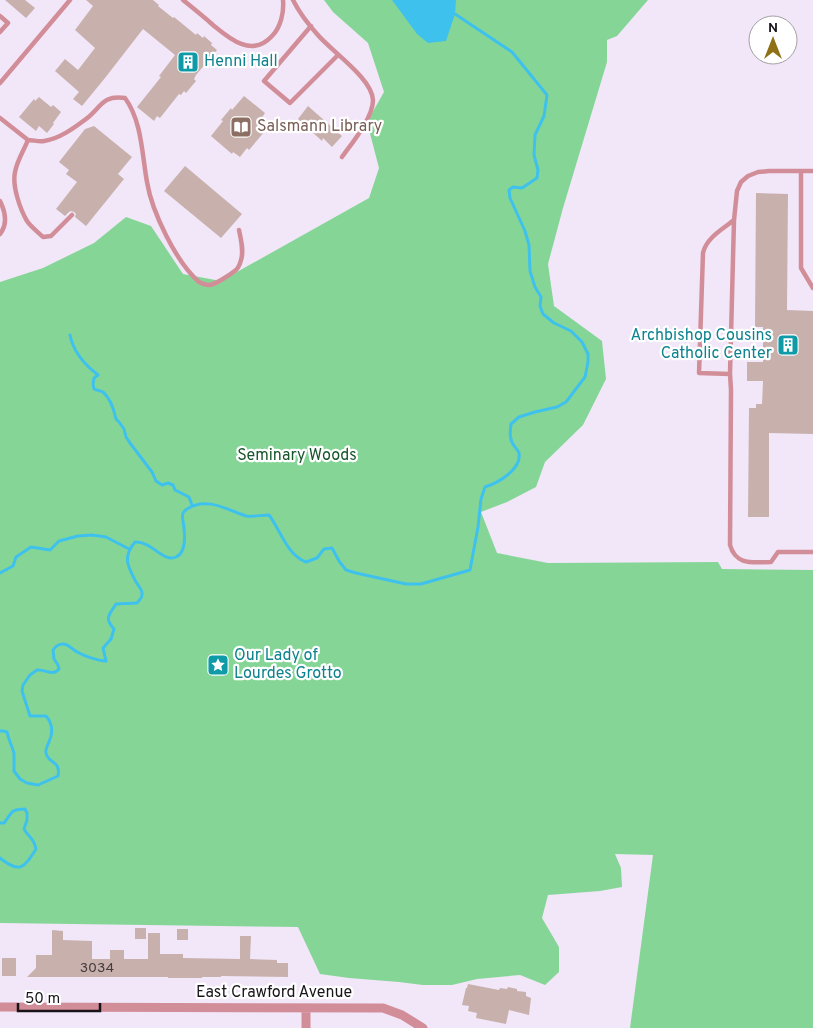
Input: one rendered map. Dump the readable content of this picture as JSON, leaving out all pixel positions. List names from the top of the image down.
{
  "streets": {
    "street": ["East Crawford Avenue"]
  },
  "parks": ["Seminary Woods"],
  "places": {
    "building": ["Henni Hall", "Archbishop Cousins Catholic Center"],
    "library": ["Salsmann Library"],
    "place": ["Our Lady of Lourdes Grotto"]
  },
  "house_numbers": ["3034"],
  "scale_bar": "50 m",
  "north": "top"
}
